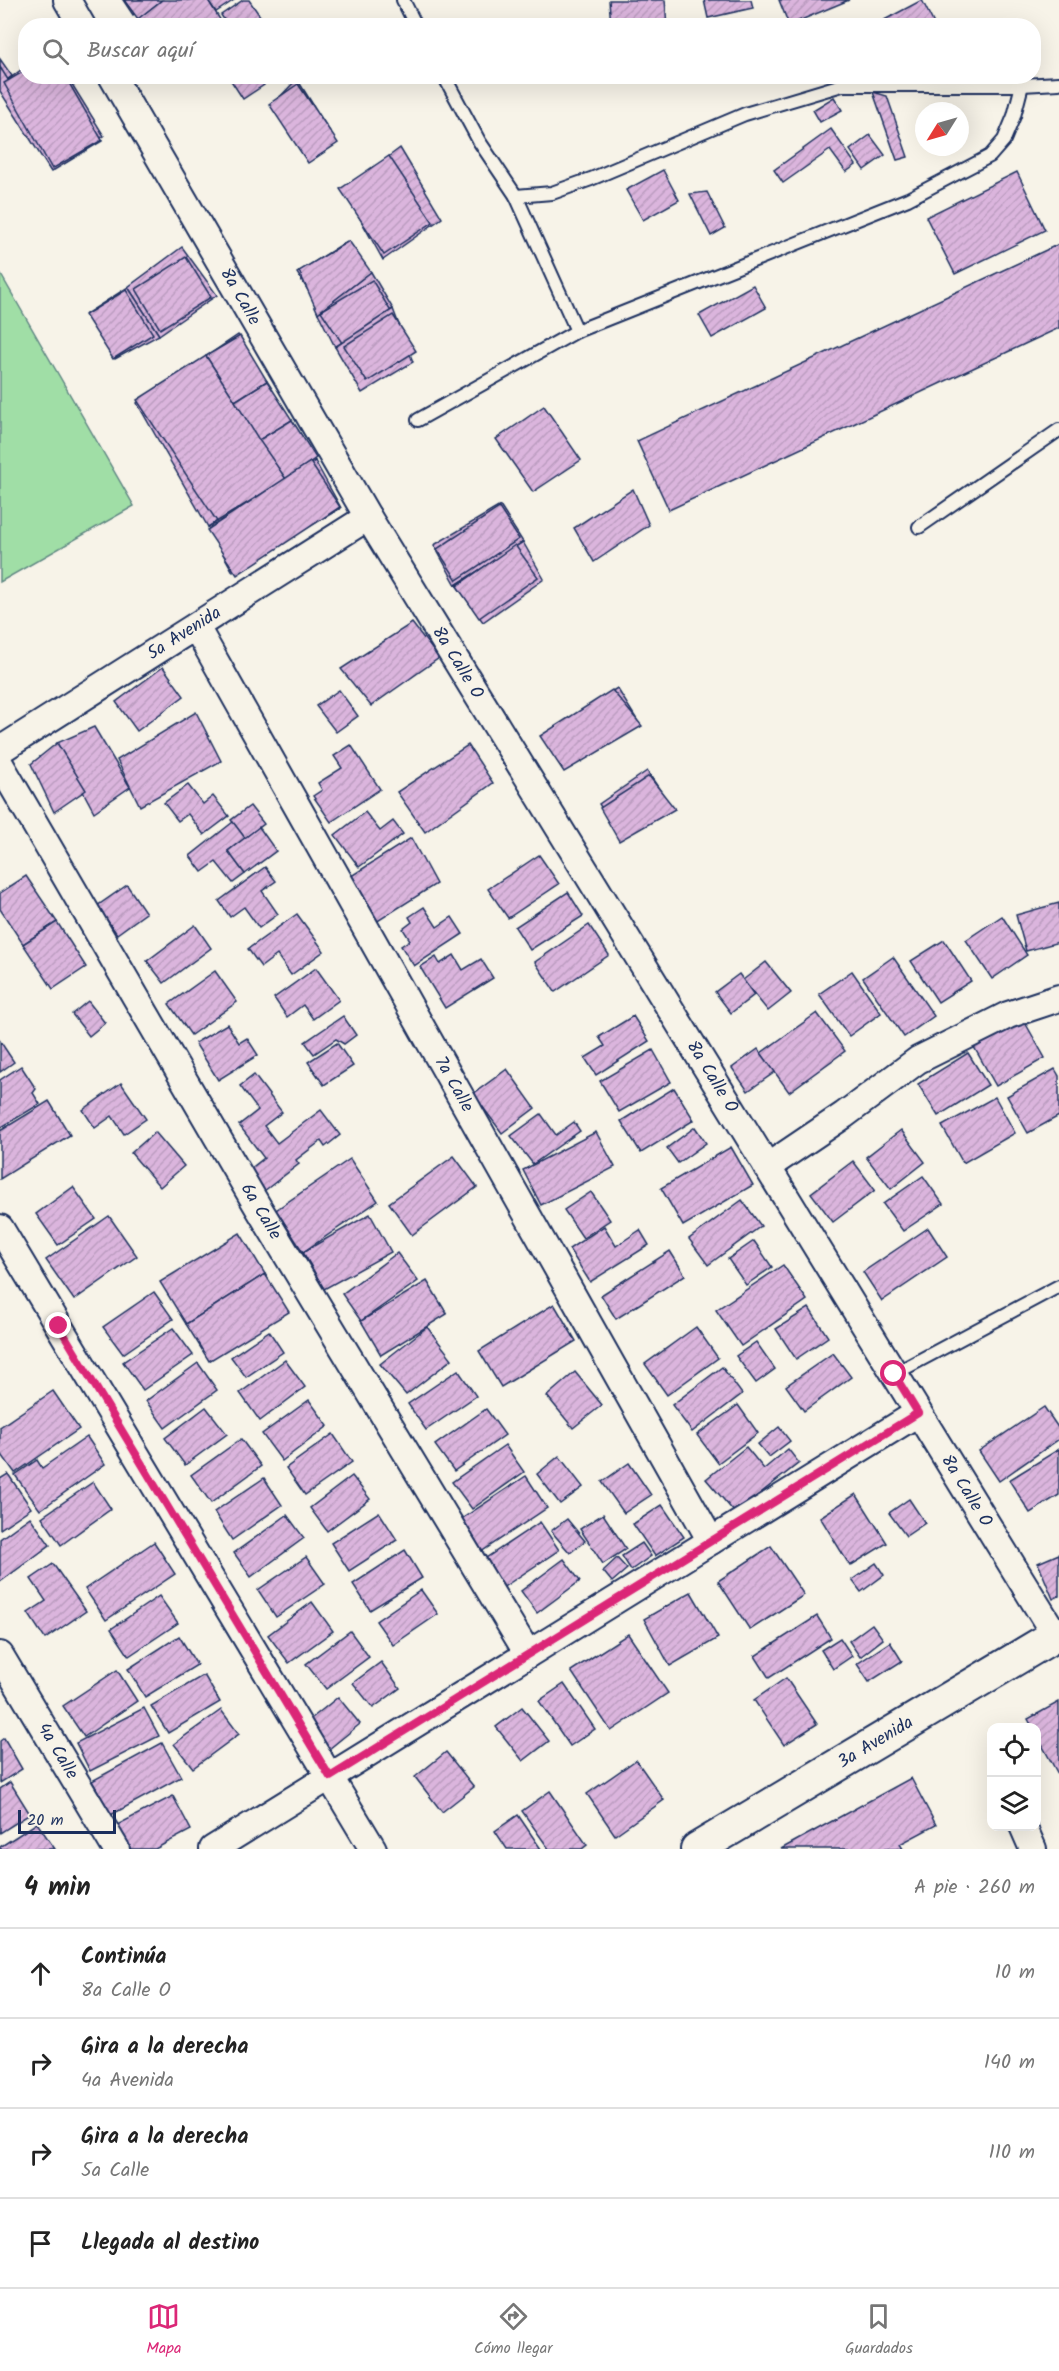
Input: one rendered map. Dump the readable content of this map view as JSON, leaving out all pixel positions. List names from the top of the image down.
{
  "streets": {
    "street": [
      "8a Calle",
      "5a Avenida",
      "8a Calle O",
      "7a Calle",
      "6a Calle",
      "3a Avenida",
      "4a Calle"
    ]
  },
  "crossings": [
    ["8a Calle", "5a Avenida"],
    ["8a Calle", "8a Calle O"],
    ["5a Avenida", "8a Calle O"],
    ["5a Avenida", "7a Calle"],
    ["8a Calle O", "3a Avenida"]
  ],
  "scale_bar": "20 m",
  "north": "bottom left",
  "page": {
    "search": "Buscar aquí",
    "scale": "20 m",
    "heading": ["4 min", "A pie · 260 m"],
    "list": [
      ["Continúa", "8a Calle O", "10 m"],
      ["Gira a la derecha", "4a Avenida", "140 m"],
      ["Gira a la derecha", "5a Calle", "110 m"],
      "Llegada al destino"
    ],
    "nav": ["Mapa", "Cómo llegar", "Guardados"]
  }
}
